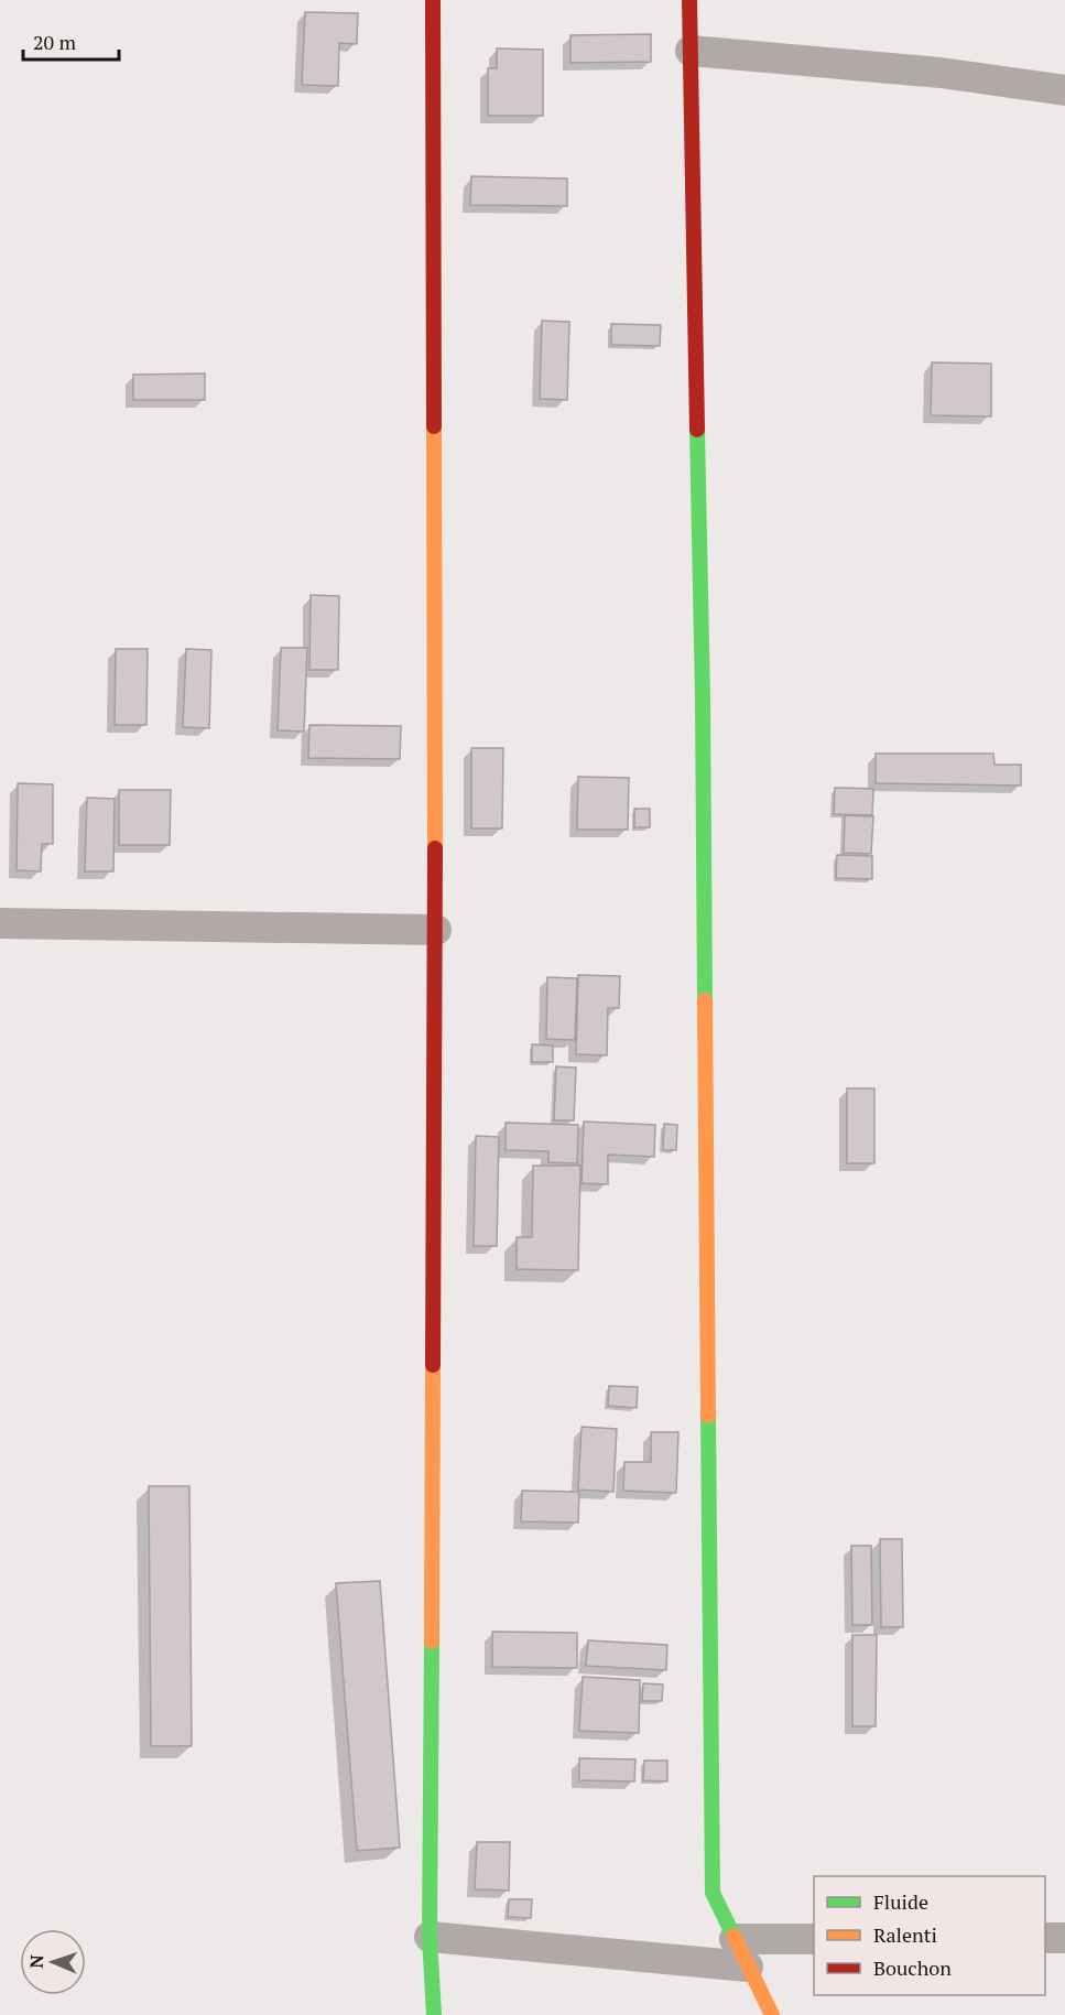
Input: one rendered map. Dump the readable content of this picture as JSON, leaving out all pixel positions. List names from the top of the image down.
{
  "legend": ["Fluide", "Ralenti", "Bouchon"],
  "scale_bar": "20 m",
  "north": "left"
}
